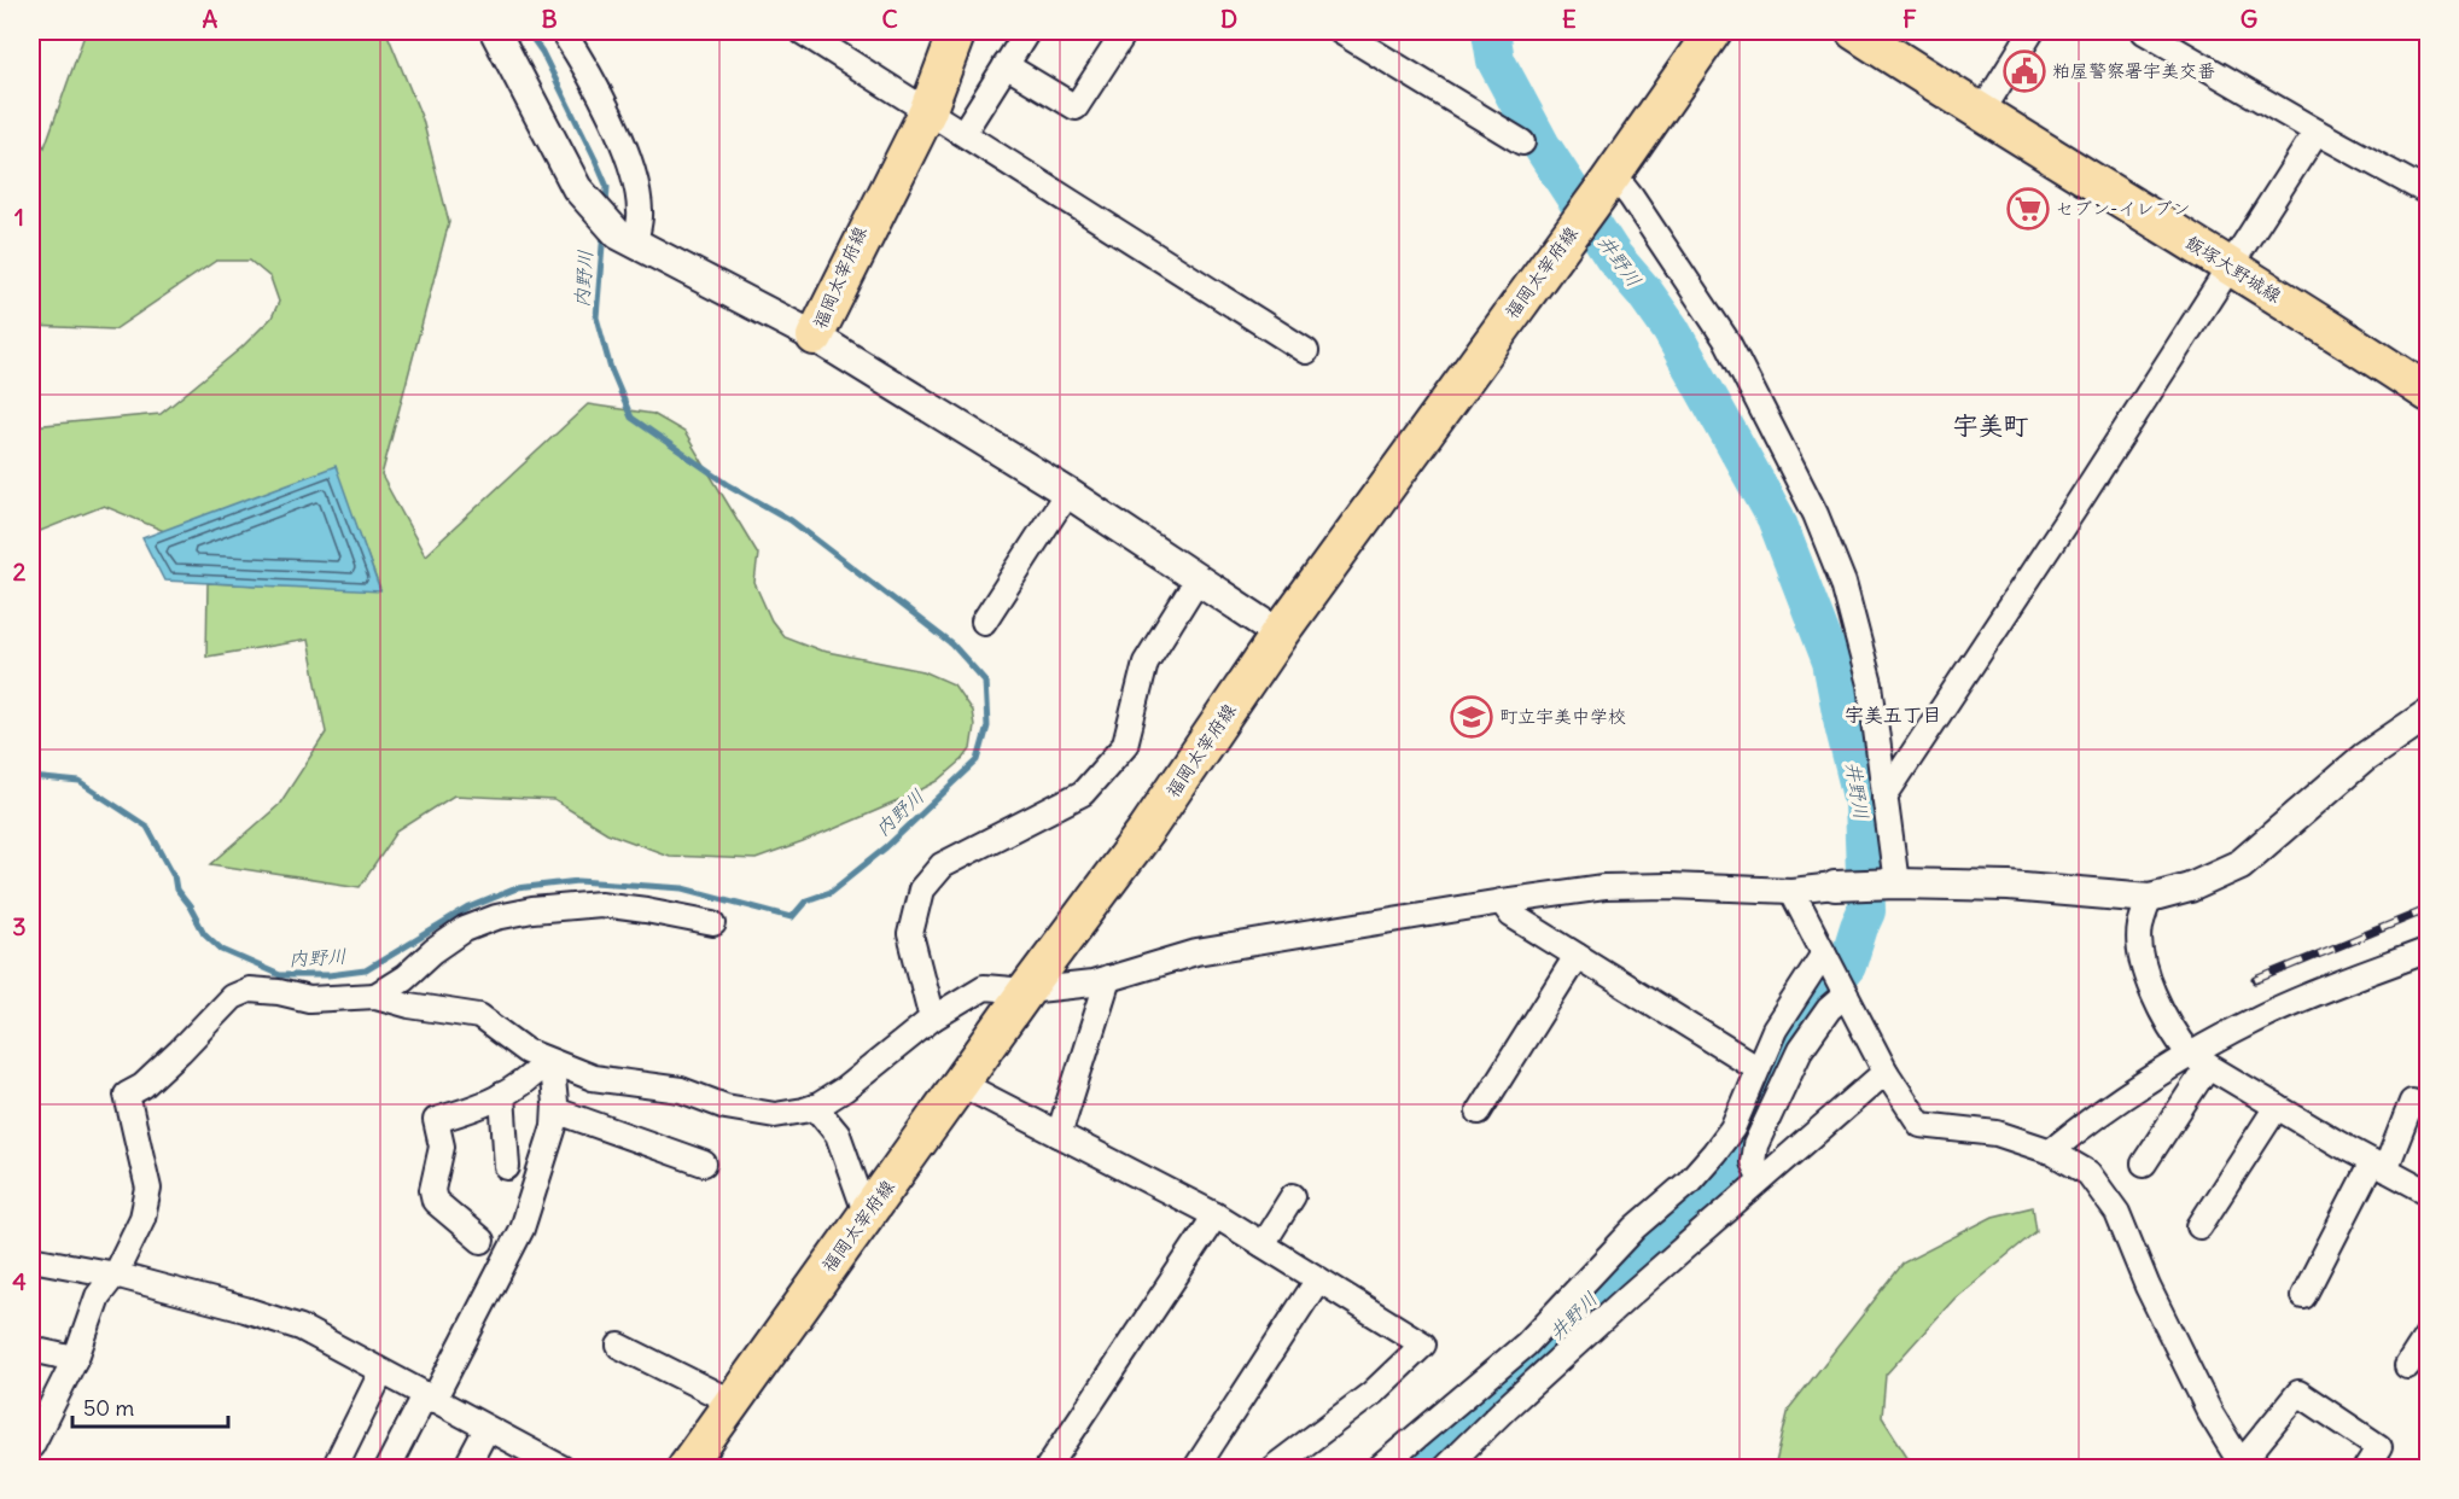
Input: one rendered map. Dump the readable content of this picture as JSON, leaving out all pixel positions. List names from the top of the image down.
{
  "streets": {
    "main road": ["飯塚大野城線", "福岡太宰府線"]
  },
  "districts": ["宇美町", "宇美五丁目"],
  "water": ["井野川", "内野川"],
  "places": {
    "public building": ["粕屋警察署宇美交番"],
    "supermarket": ["セブン-イレブン"],
    "school or university": ["町立宇美中学校"]
  },
  "scale_bar": "50 m",
  "grid": {
    "columns": [
      "A",
      "B",
      "C",
      "D",
      "E",
      "F",
      "G"
    ],
    "rows": [
      "1",
      "2",
      "3",
      "4"
    ]
  }
}
